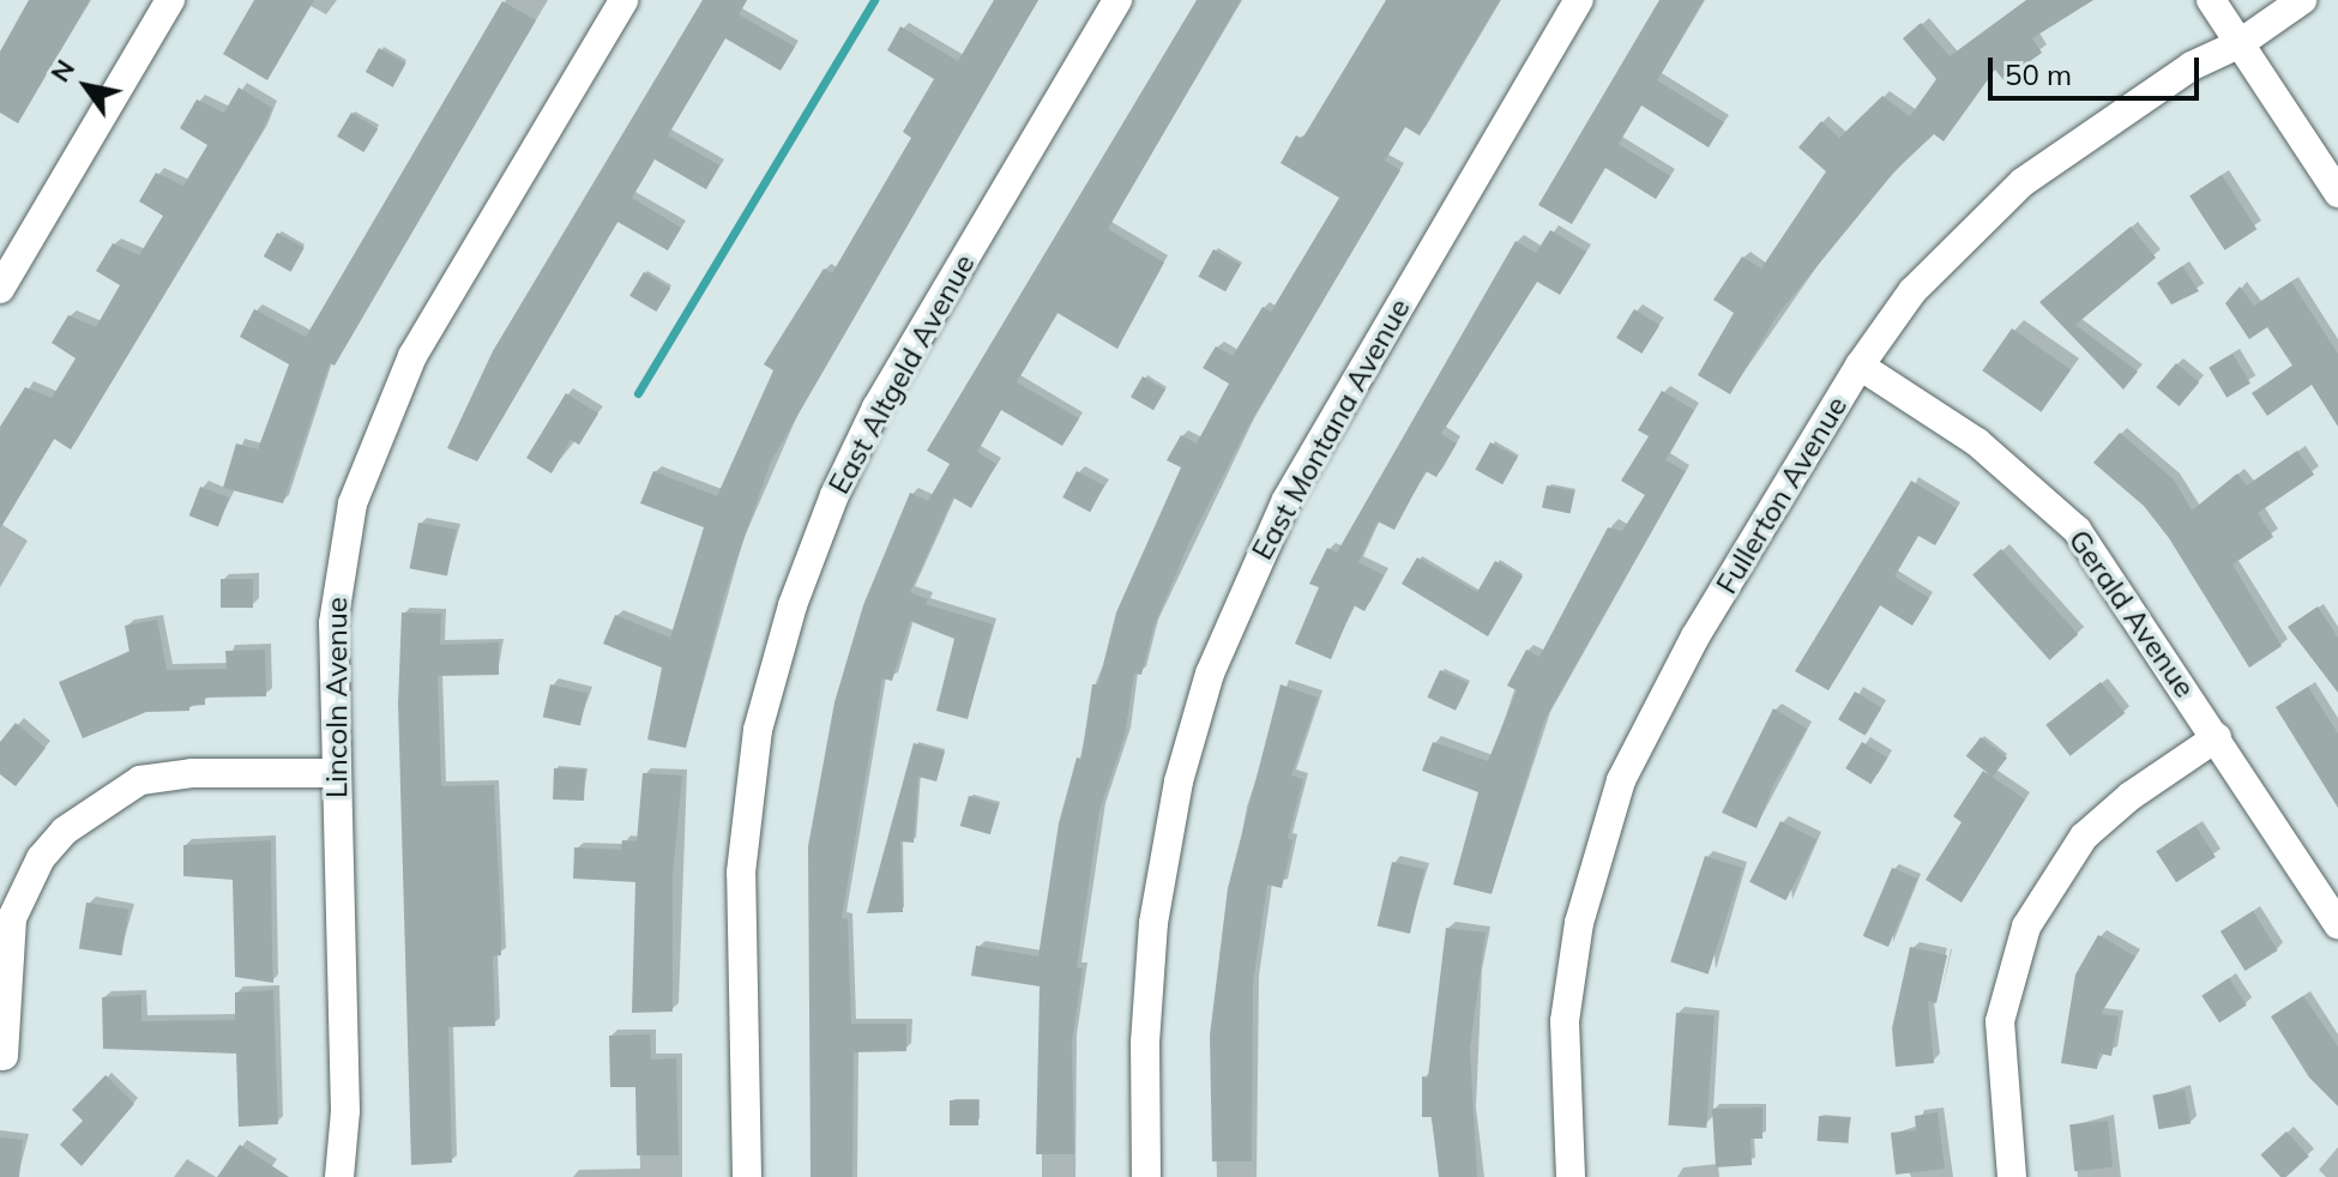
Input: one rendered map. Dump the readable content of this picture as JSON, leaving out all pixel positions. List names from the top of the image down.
{
  "streets": {
    "street": [
      "East Altgeld Avenue",
      "East Montana Avenue",
      "Fullerton Avenue",
      "Gerald Avenue",
      "Lincoln Avenue"
    ]
  },
  "crossings": [
    ["Fullerton Avenue", "Gerald Avenue"]
  ],
  "scale_bar": "50 m",
  "north": "top left"
}
